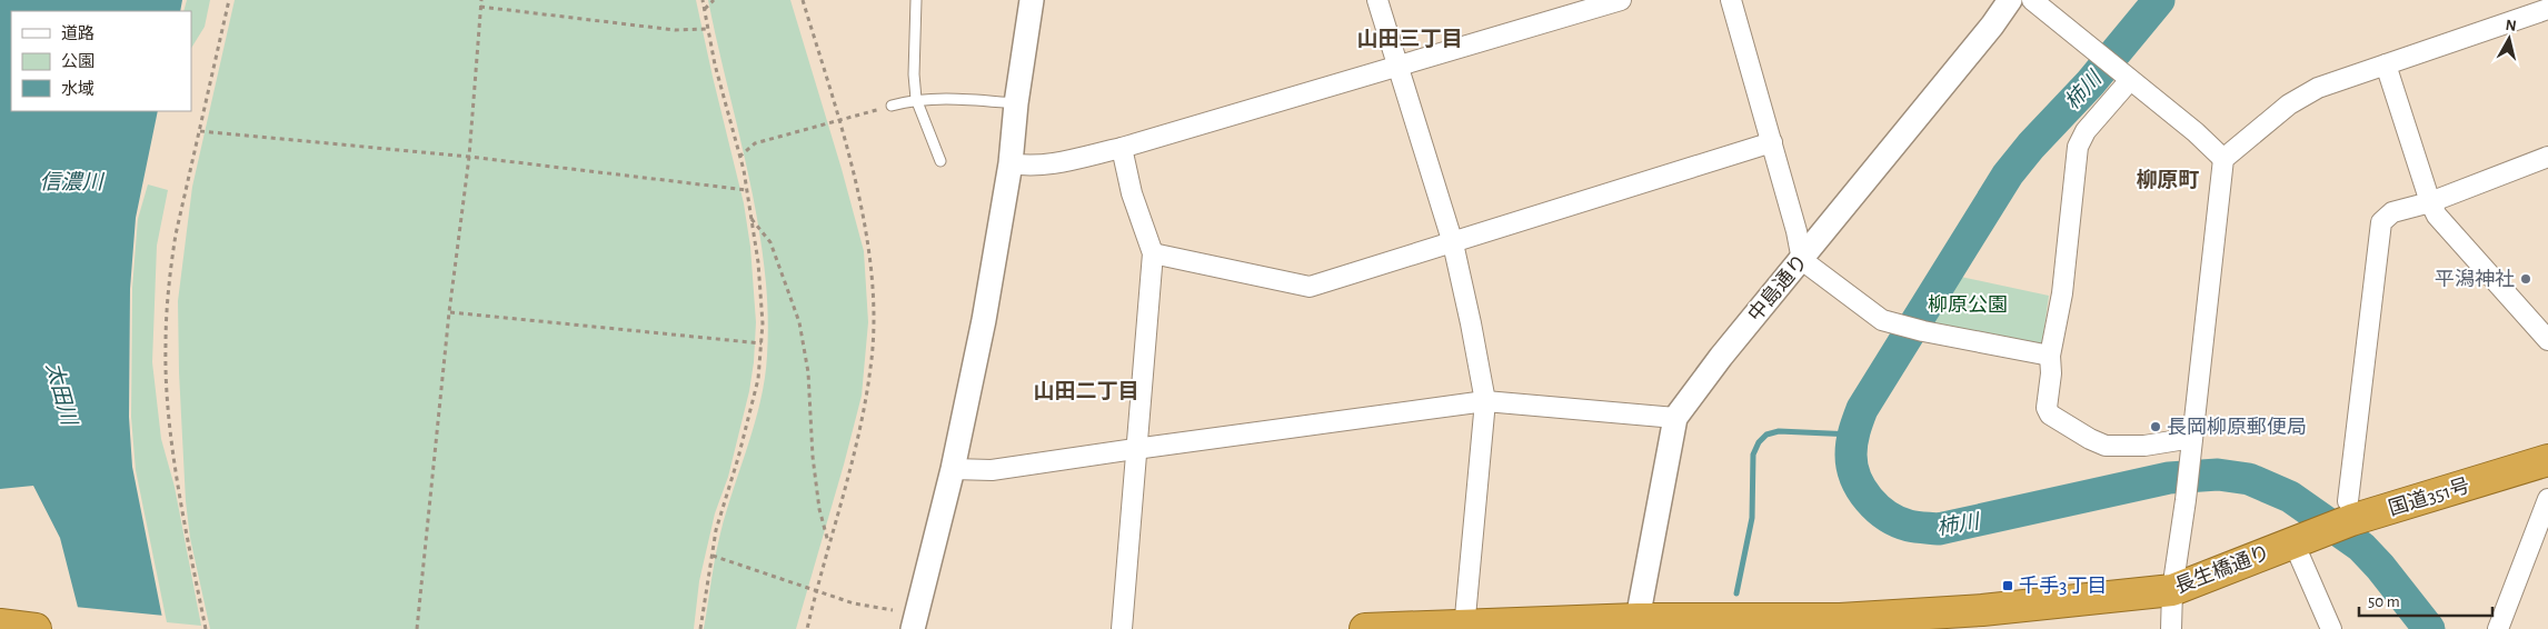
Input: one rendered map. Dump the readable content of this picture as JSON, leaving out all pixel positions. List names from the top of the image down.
{
  "streets": {
    "highway": ["国道351号", "長生橋通り"],
    "street": ["中島通り"]
  },
  "crossings": [
    ["中島通り", "長生橋通り"],
    ["国道351号", "長生橋通り"]
  ],
  "districts": ["山田三丁目", "柳原町", "山田二丁目"],
  "water": ["柿川", "信濃川", "太田川"],
  "parks": ["柳原公園"],
  "places": {
    "other": ["平潟神社", "長岡柳原郵便局"],
    "transit": ["千手3丁目"]
  },
  "legend": ["道路", "公園", "水域"],
  "scale_bar": "50 m",
  "north": "top"
}
